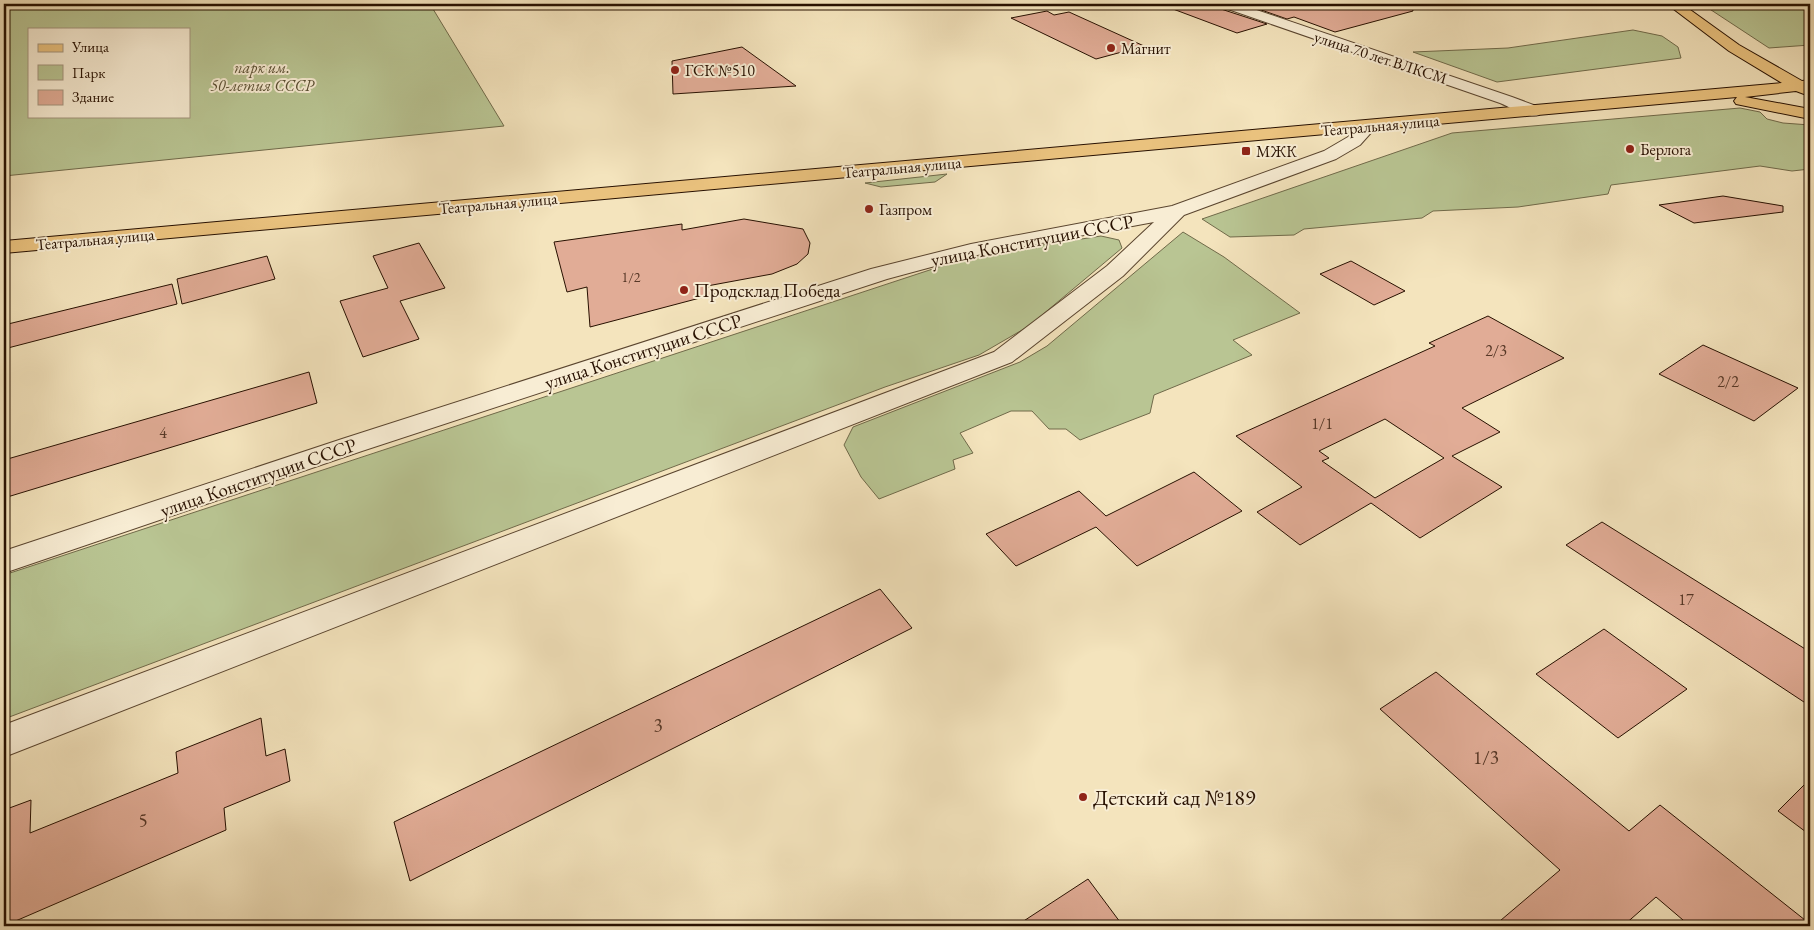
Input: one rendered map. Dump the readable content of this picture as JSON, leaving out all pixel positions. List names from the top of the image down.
{
  "streets": {
    "main road": ["Театральная улица"],
    "street": ["улица 70 лет ВЛКСМ", "улица Конституции СССР"]
  },
  "crossings": [
    ["улица 70 лет ВЛКСМ", "Театральная улица"],
    ["Театральная улица", "улица Конституции СССР"]
  ],
  "parks": ["парк им. 50-летия СССР"],
  "places": {
    "other": [
      "Магнит",
      "ГСК №510",
      "Берлога",
      "Газпром",
      "Продсклад Победа",
      "Детский сад №189"
    ],
    "transit": ["МЖК"]
  },
  "house_numbers": [
    "1/2",
    "2/3",
    "2/2",
    "1/1",
    "4",
    "17",
    "3",
    "1/3",
    "5"
  ],
  "legend": ["Улица", "Парк", "Здание"]
}
